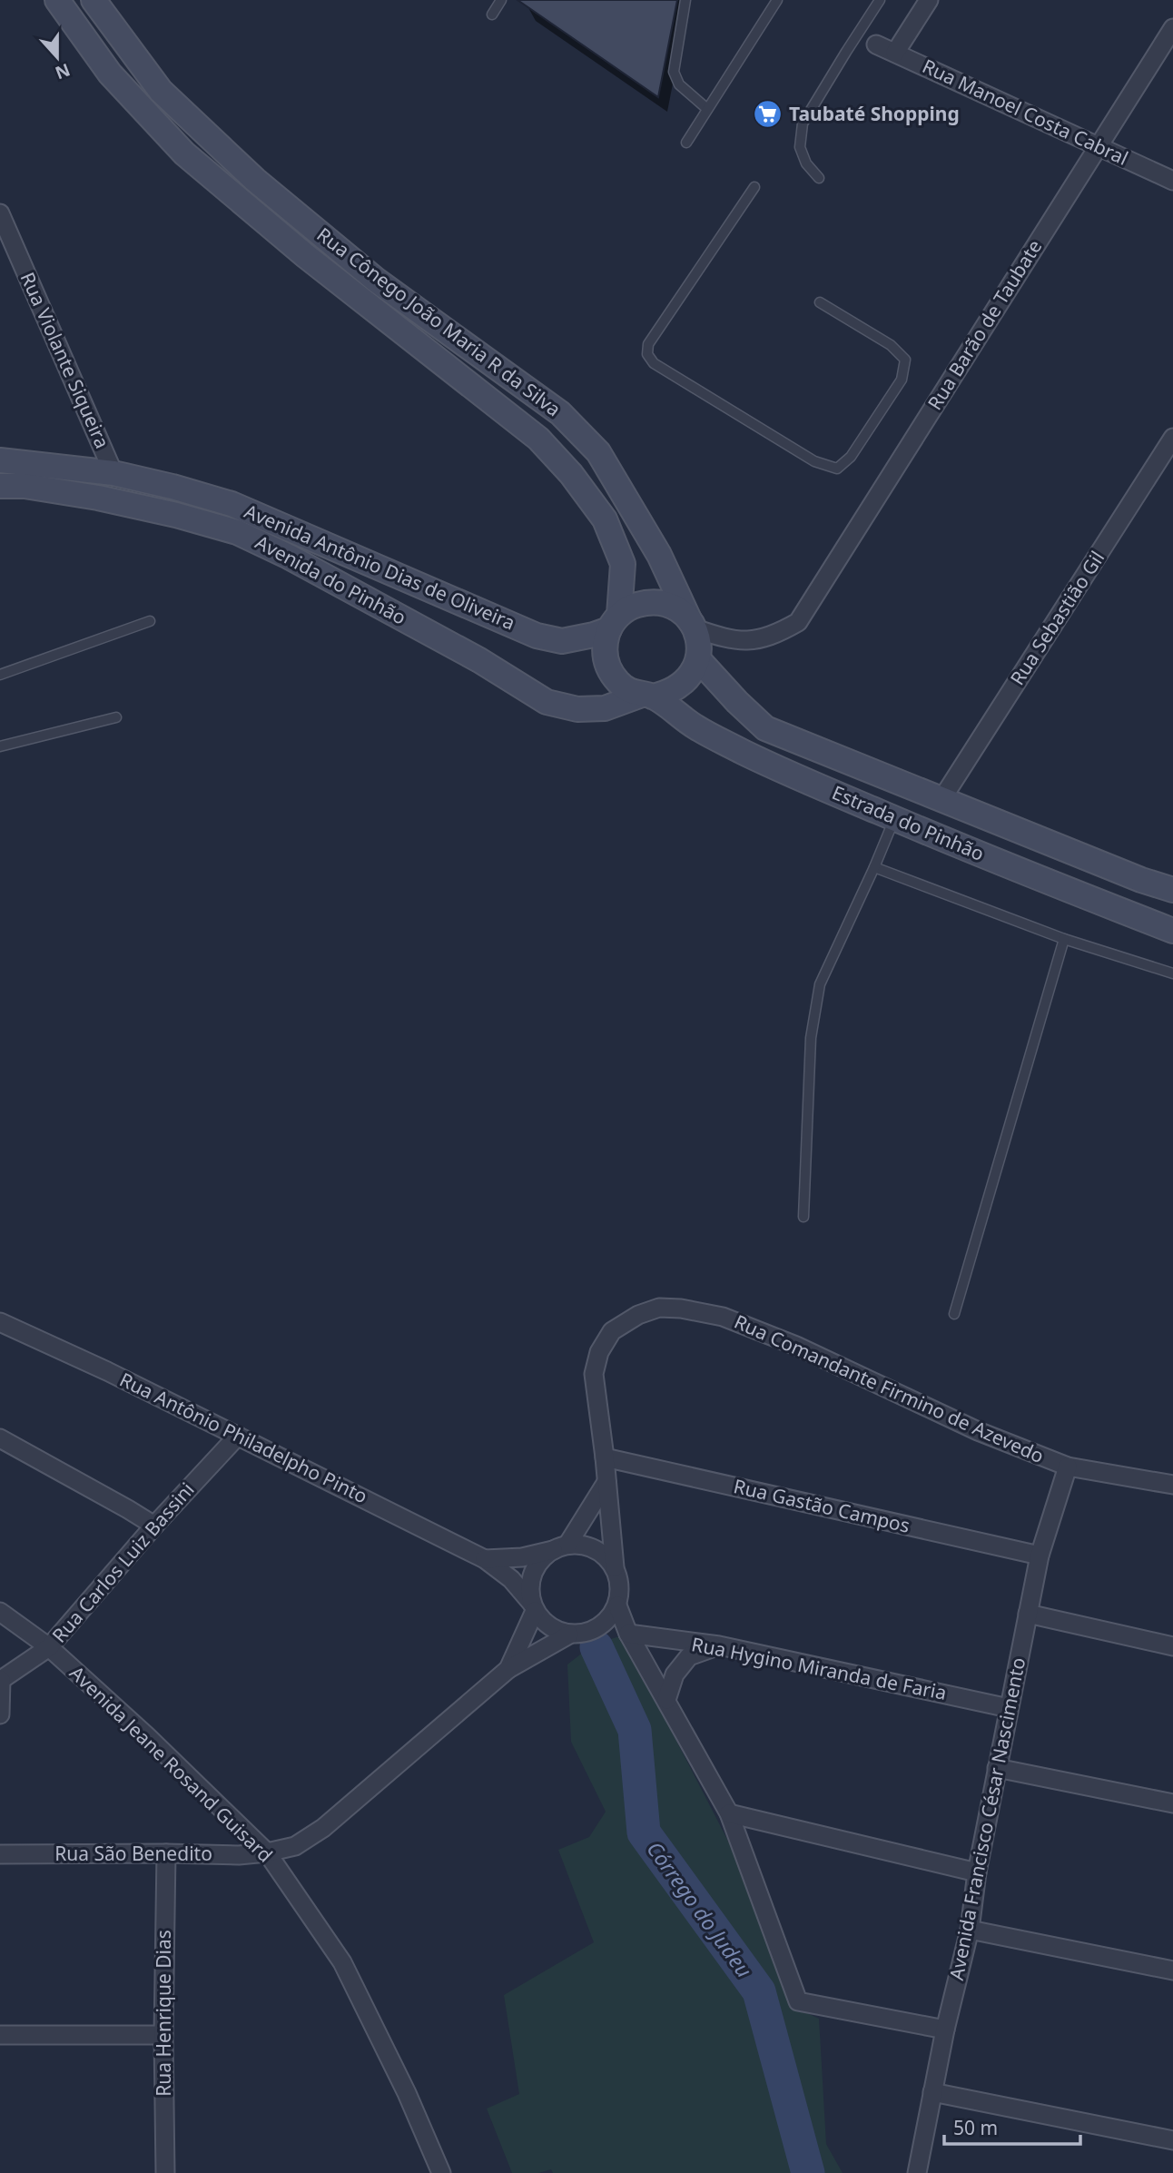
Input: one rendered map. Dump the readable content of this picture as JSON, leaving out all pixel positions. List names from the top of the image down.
{
  "streets": {
    "street": [
      "Rua Manoel Costa Cabral",
      "Rua Cônego João Maria R da Silva",
      "Rua Barão de Taubate",
      "Rua Violante Siqueira",
      "Avenida Antônio Dias de Oliveira",
      "Avenida do Pinhão",
      "Rua Sebastião Gil",
      "Estrada do Pinhão",
      "Rua Comandante Firmino de Azevedo",
      "Rua Antônio Philadelpho Pinto",
      "Rua Gastão Campos",
      "Rua Carlos Luiz Bassini",
      "Rua Hygino Miranda de Faria",
      "Avenida Jeane Rosand Guisard",
      "Avenida Francisco César Nascimento",
      "Rua São Benedito",
      "Rua Henrique Dias"
    ]
  },
  "crossings": [
    ["Rua Manoel Costa Cabral", "Rua Barão de Taubate"],
    ["Rua Cônego João Maria R da Silva", "Rua Barão de Taubate"],
    ["Rua Cônego João Maria R da Silva", "Avenida Antônio Dias de Oliveira"],
    ["Rua Cônego João Maria R da Silva", "Avenida do Pinhão"],
    ["Rua Cônego João Maria R da Silva", "Estrada do Pinhão"],
    ["Rua Barão de Taubate", "Avenida Antônio Dias de Oliveira"],
    ["Rua Barão de Taubate", "Avenida do Pinhão"],
    ["Rua Barão de Taubate", "Estrada do Pinhão"],
    ["Rua Violante Siqueira", "Avenida Antônio Dias de Oliveira"],
    ["Avenida Antônio Dias de Oliveira", "Avenida do Pinhão"],
    ["Avenida Antônio Dias de Oliveira", "Estrada do Pinhão"],
    ["Avenida do Pinhão", "Estrada do Pinhão"],
    ["Rua Sebastião Gil", "Estrada do Pinhão"],
    ["Rua Comandante Firmino de Azevedo", "Rua Antônio Philadelpho Pinto"],
    ["Rua Comandante Firmino de Azevedo", "Rua Gastão Campos"],
    ["Rua Comandante Firmino de Azevedo", "Avenida Francisco César Nascimento"],
    ["Rua Antônio Philadelpho Pinto", "Rua Carlos Luiz Bassini"],
    ["Rua Gastão Campos", "Avenida Francisco César Nascimento"],
    ["Rua Carlos Luiz Bassini", "Avenida Jeane Rosand Guisard"],
    ["Rua Hygino Miranda de Faria", "Avenida Francisco César Nascimento"],
    ["Avenida Jeane Rosand Guisard", "Rua São Benedito"],
    ["Rua São Benedito", "Rua Henrique Dias"]
  ],
  "water": ["Córrego do Judeu"],
  "places": {
    "supermarket": ["Taubaté Shopping"]
  },
  "scale_bar": "50 m",
  "north": "bottom"
}
